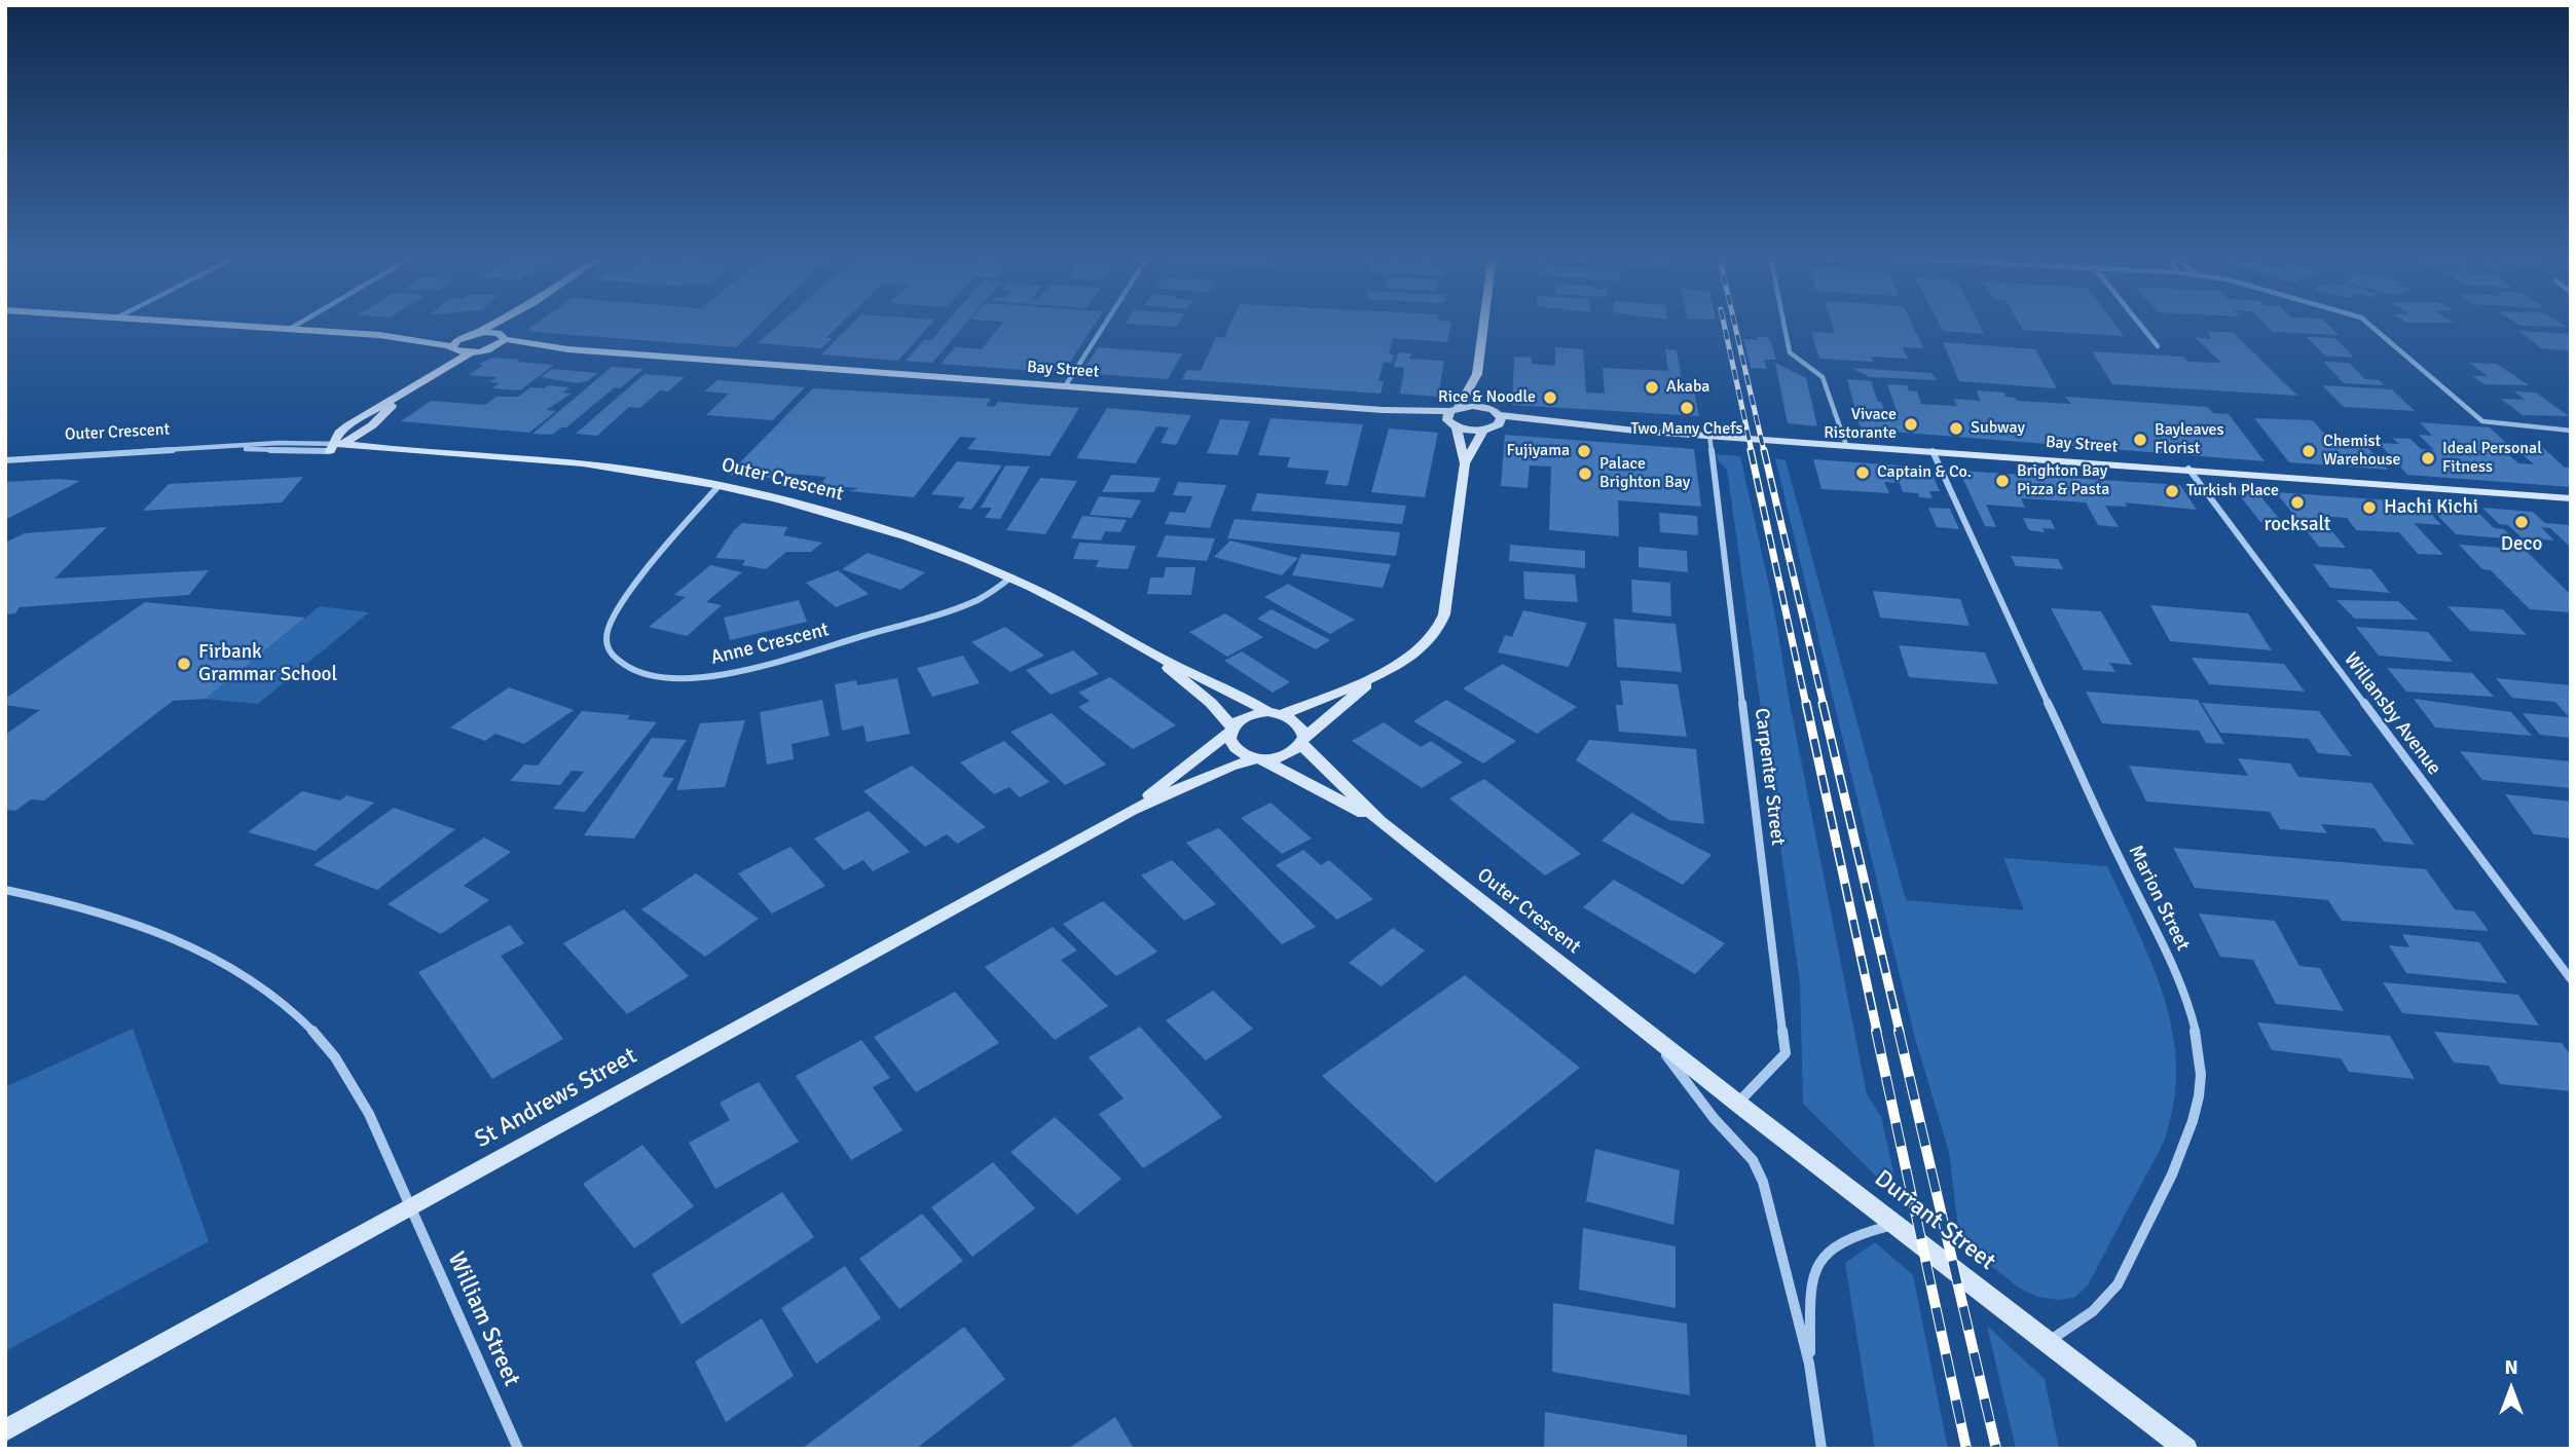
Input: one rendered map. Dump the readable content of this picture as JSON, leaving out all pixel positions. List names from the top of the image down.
{
  "streets": {
    "street": [
      "Bay Street",
      "Outer Crescent",
      "Anne Crescent",
      "Willansby Avenue",
      "Carpenter Street",
      "Marion Street",
      "St Andrews Street",
      "Durrant Street",
      "William Street"
    ]
  },
  "crossings": [
    ["Bay Street", "Willansby Avenue"],
    ["Bay Street", "Carpenter Street"],
    ["Bay Street", "Marion Street"],
    ["Outer Crescent", "Anne Crescent"],
    ["Outer Crescent", "St Andrews Street"],
    ["Outer Crescent", "Durrant Street"],
    ["Carpenter Street", "Durrant Street"],
    ["Marion Street", "Durrant Street"],
    ["St Andrews Street", "William Street"]
  ],
  "places": [
    "Akaba",
    "Rice & Noodle",
    "Two Many Chefs",
    "Vivace Ristorante",
    "Subway",
    "Bayleaves Florist",
    "Fujiyama",
    "Chemist Warehouse",
    "Ideal Personal Fitness",
    "Captain & Co.",
    "Palace Brighton Bay",
    "Brighton Bay Pizza & Pasta",
    "Turkish Place",
    "rocksalt",
    "Hachi Kichi",
    "Deco",
    "Firbank Grammar School"
  ],
  "north": "top"
}
